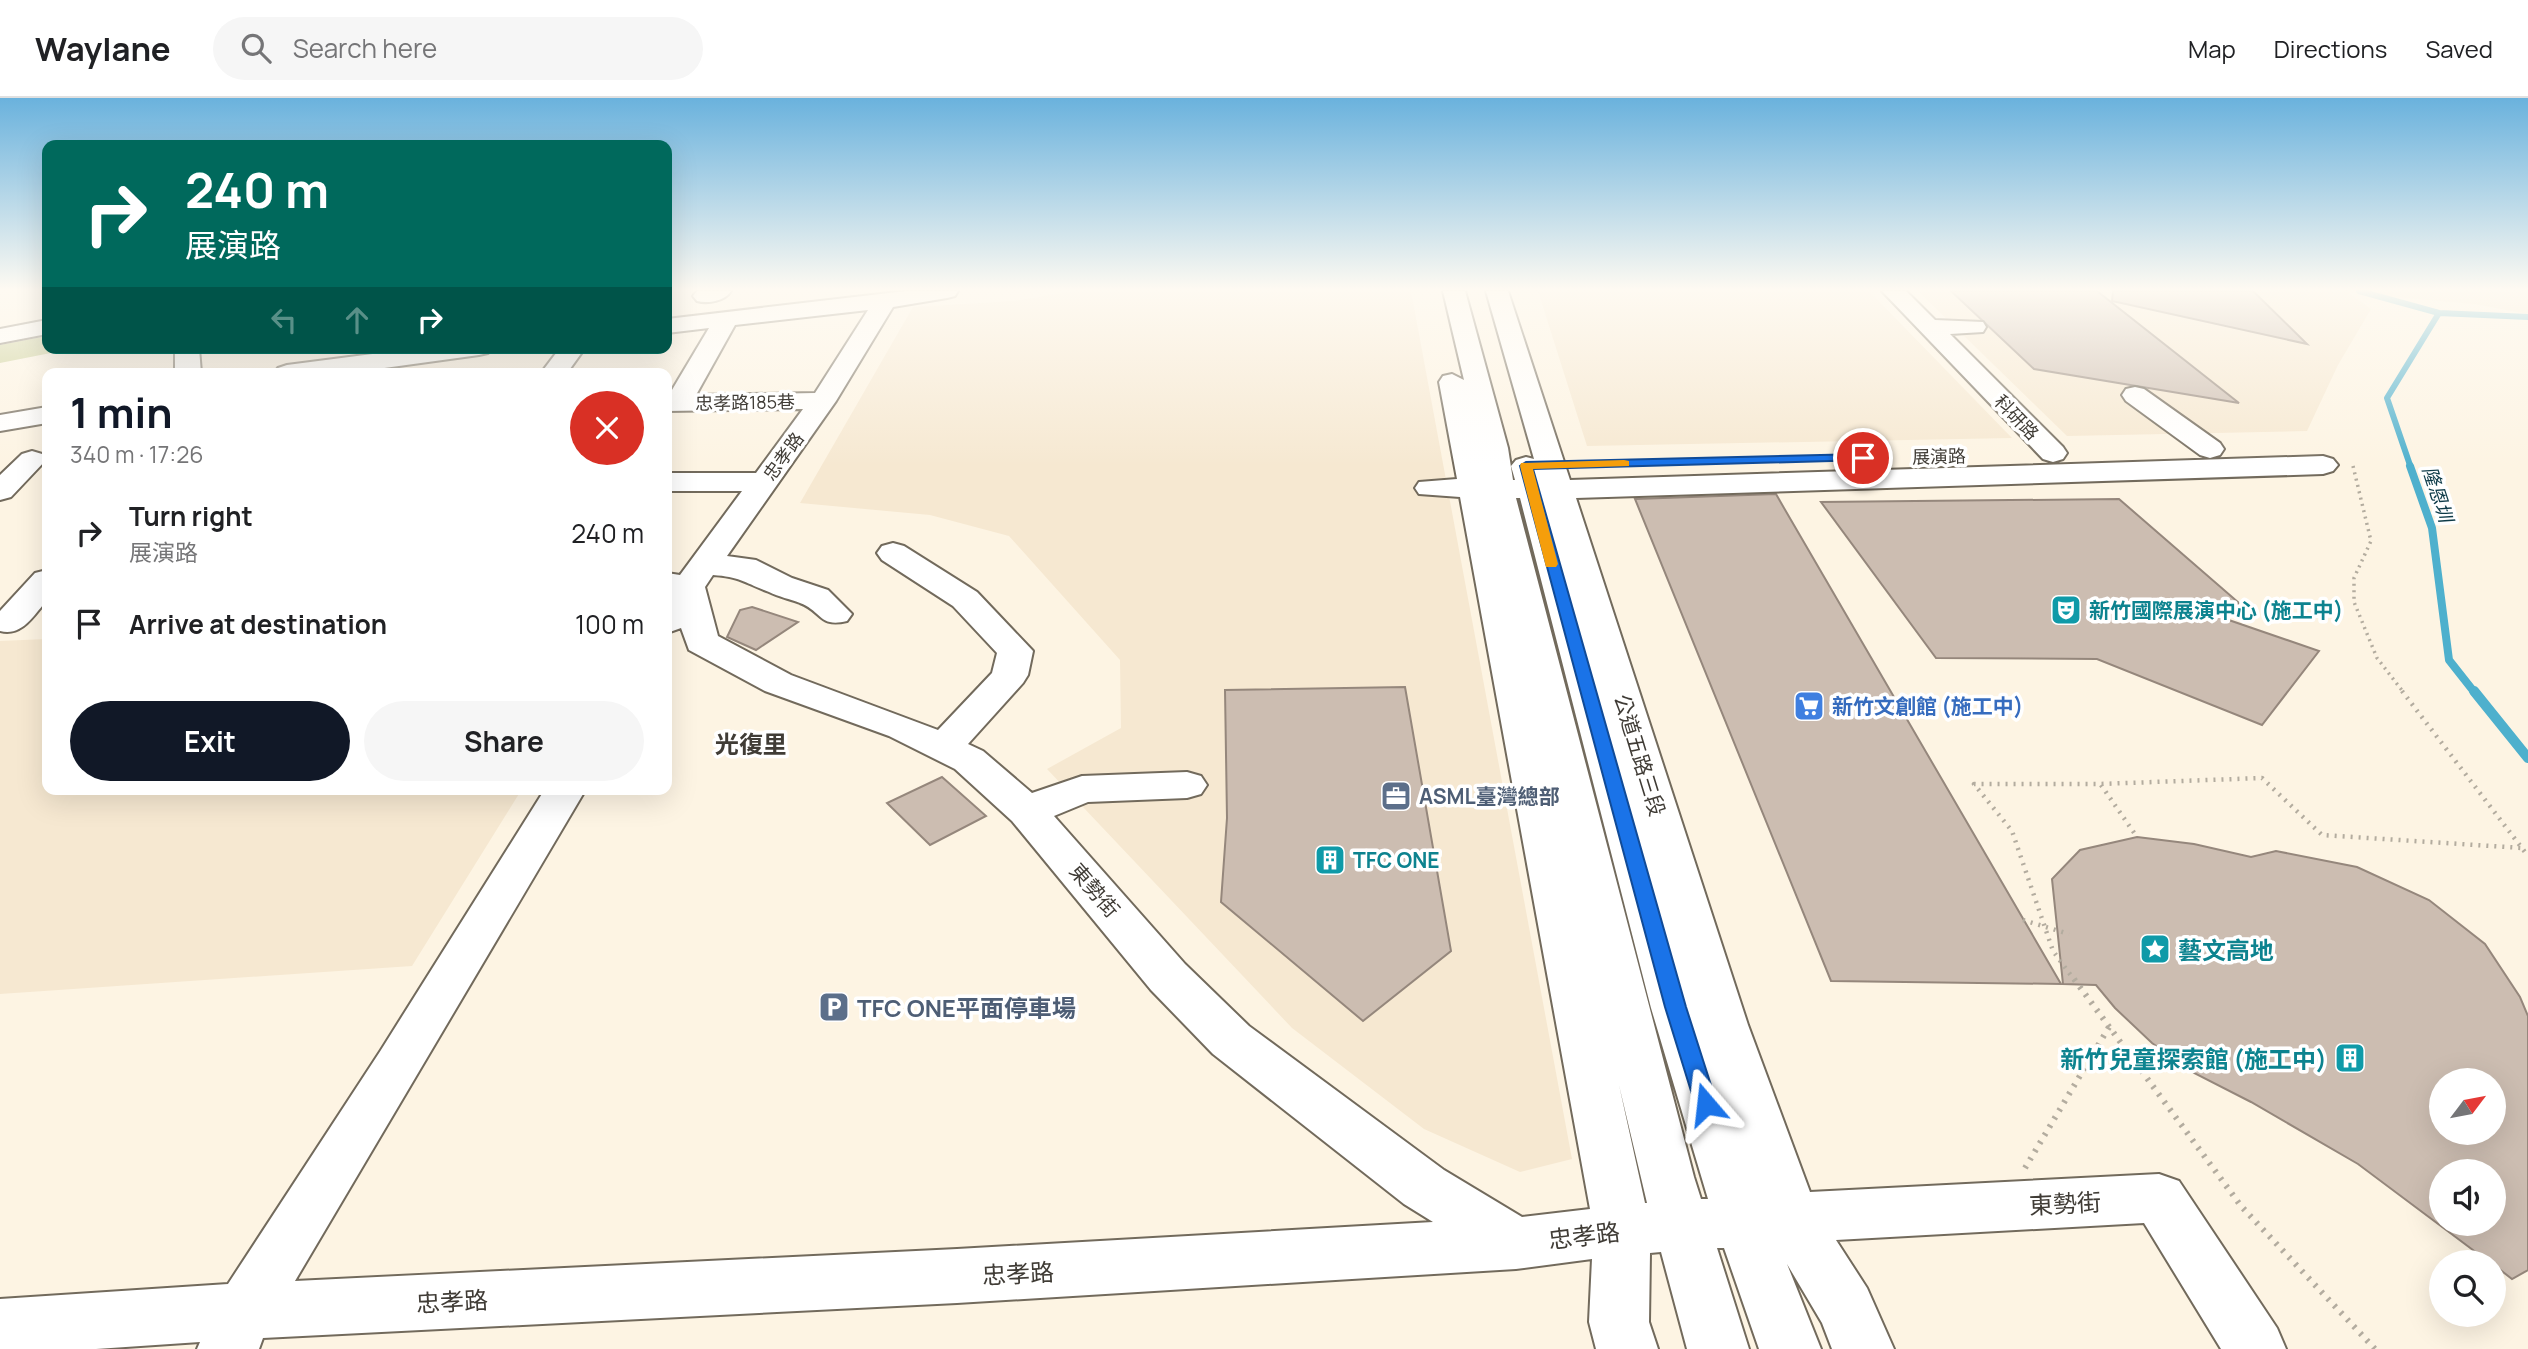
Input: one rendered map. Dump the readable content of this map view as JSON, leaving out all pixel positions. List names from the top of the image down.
{
  "streets": {
    "street": [
      "忠孝路185巷",
      "科研路",
      "忠孝路",
      "展演路",
      "公道五路三段",
      "東勢街"
    ]
  },
  "crossings": [
    ["忠孝路185巷", "忠孝路"],
    ["科研路", "展演路"],
    ["忠孝路", "公道五路三段"],
    ["忠孝路", "東勢街"],
    ["展演路", "公道五路三段"],
    ["公道五路三段", "東勢街"]
  ],
  "districts": ["光復里"],
  "water": ["隆恩圳"],
  "places": {
    "theatre": ["新竹國際展演中心 (施工中)"],
    "supermarket": ["新竹文創館 (施工中)"],
    "office": ["ASML臺灣總部"],
    "building": ["TFC ONE", "新竹兒童探索館 (施工中)"],
    "place": ["藝文高地"],
    "parking": ["TFC ONE平面停車場"]
  },
  "north": "top right",
  "page": {
    "header": "Waylane",
    "search": "Search here",
    "nav": ["Map", "Directions", "Saved"],
    "turn": ["240 m", "展演路"],
    "heading": ["1 min", "340 m · 17:26"],
    "list": [
      {
        "name": "Turn right",
        "note": "展演路",
        "value": "240 m"
      },
      {
        "name": "Arrive at destination",
        "value": "100 m"
      }
    ],
    "buttons": ["Exit", "Share"]
  }
}
